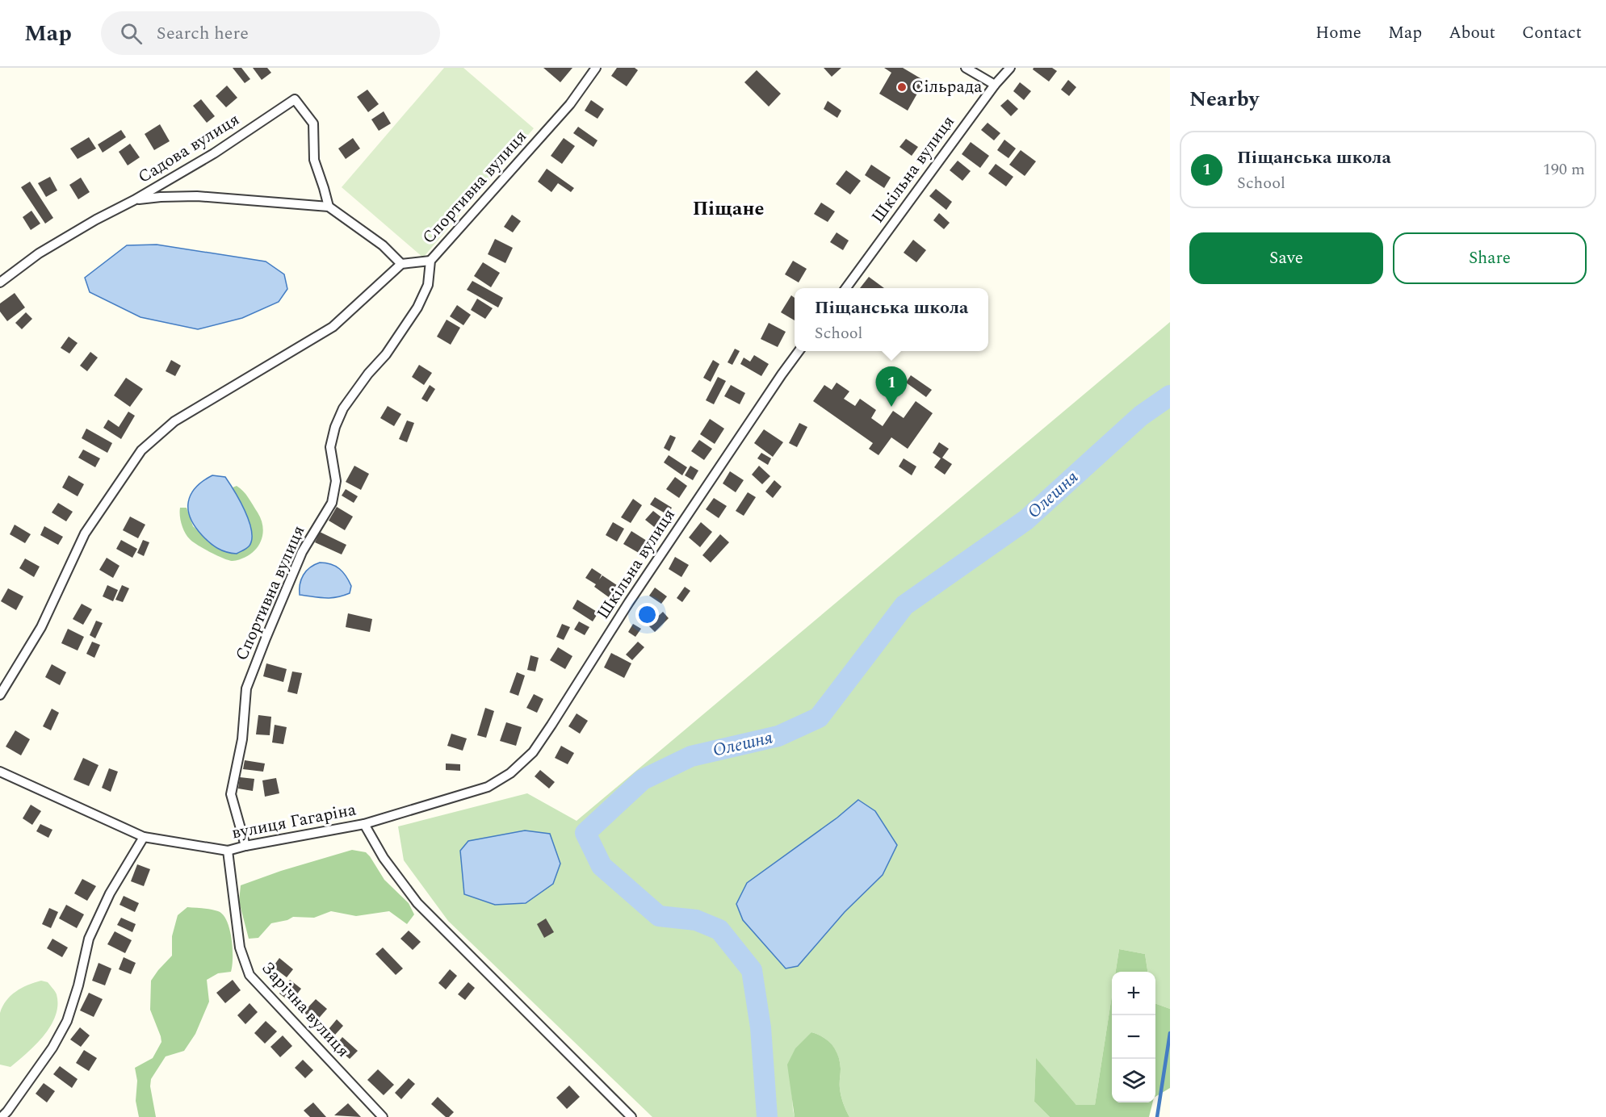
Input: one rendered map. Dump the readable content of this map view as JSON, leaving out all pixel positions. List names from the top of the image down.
{
  "streets": {
    "street": [
      "Садова вулиця",
      "Шкільна вулиця",
      "Спортивна вулиця",
      "вулиця Гагаріна",
      "Зарічна вулиця"
    ]
  },
  "crossings": [
    ["Шкільна вулиця", "вулиця Гагаріна"],
    ["Спортивна вулиця", "вулиця Гагаріна"],
    ["вулиця Гагаріна", "Зарічна вулиця"]
  ],
  "districts": ["Піщане"],
  "water": ["Олешня"],
  "places": ["Сільрада"],
  "page": {
    "header": "Map",
    "search": "Search here",
    "nav": [
      "Home",
      "Map",
      "About",
      "Contact"
    ],
    "heading": "Nearby",
    "list": [
      {
        "mark": "1",
        "name": "Піщанська школа",
        "note": "School",
        "value": "190 m"
      }
    ],
    "buttons": ["Save", "Share"],
    "popup": ["Піщанська школа", "School"],
    "pins": "1",
    "map_buttons": ["+", "−"]
  }
}
